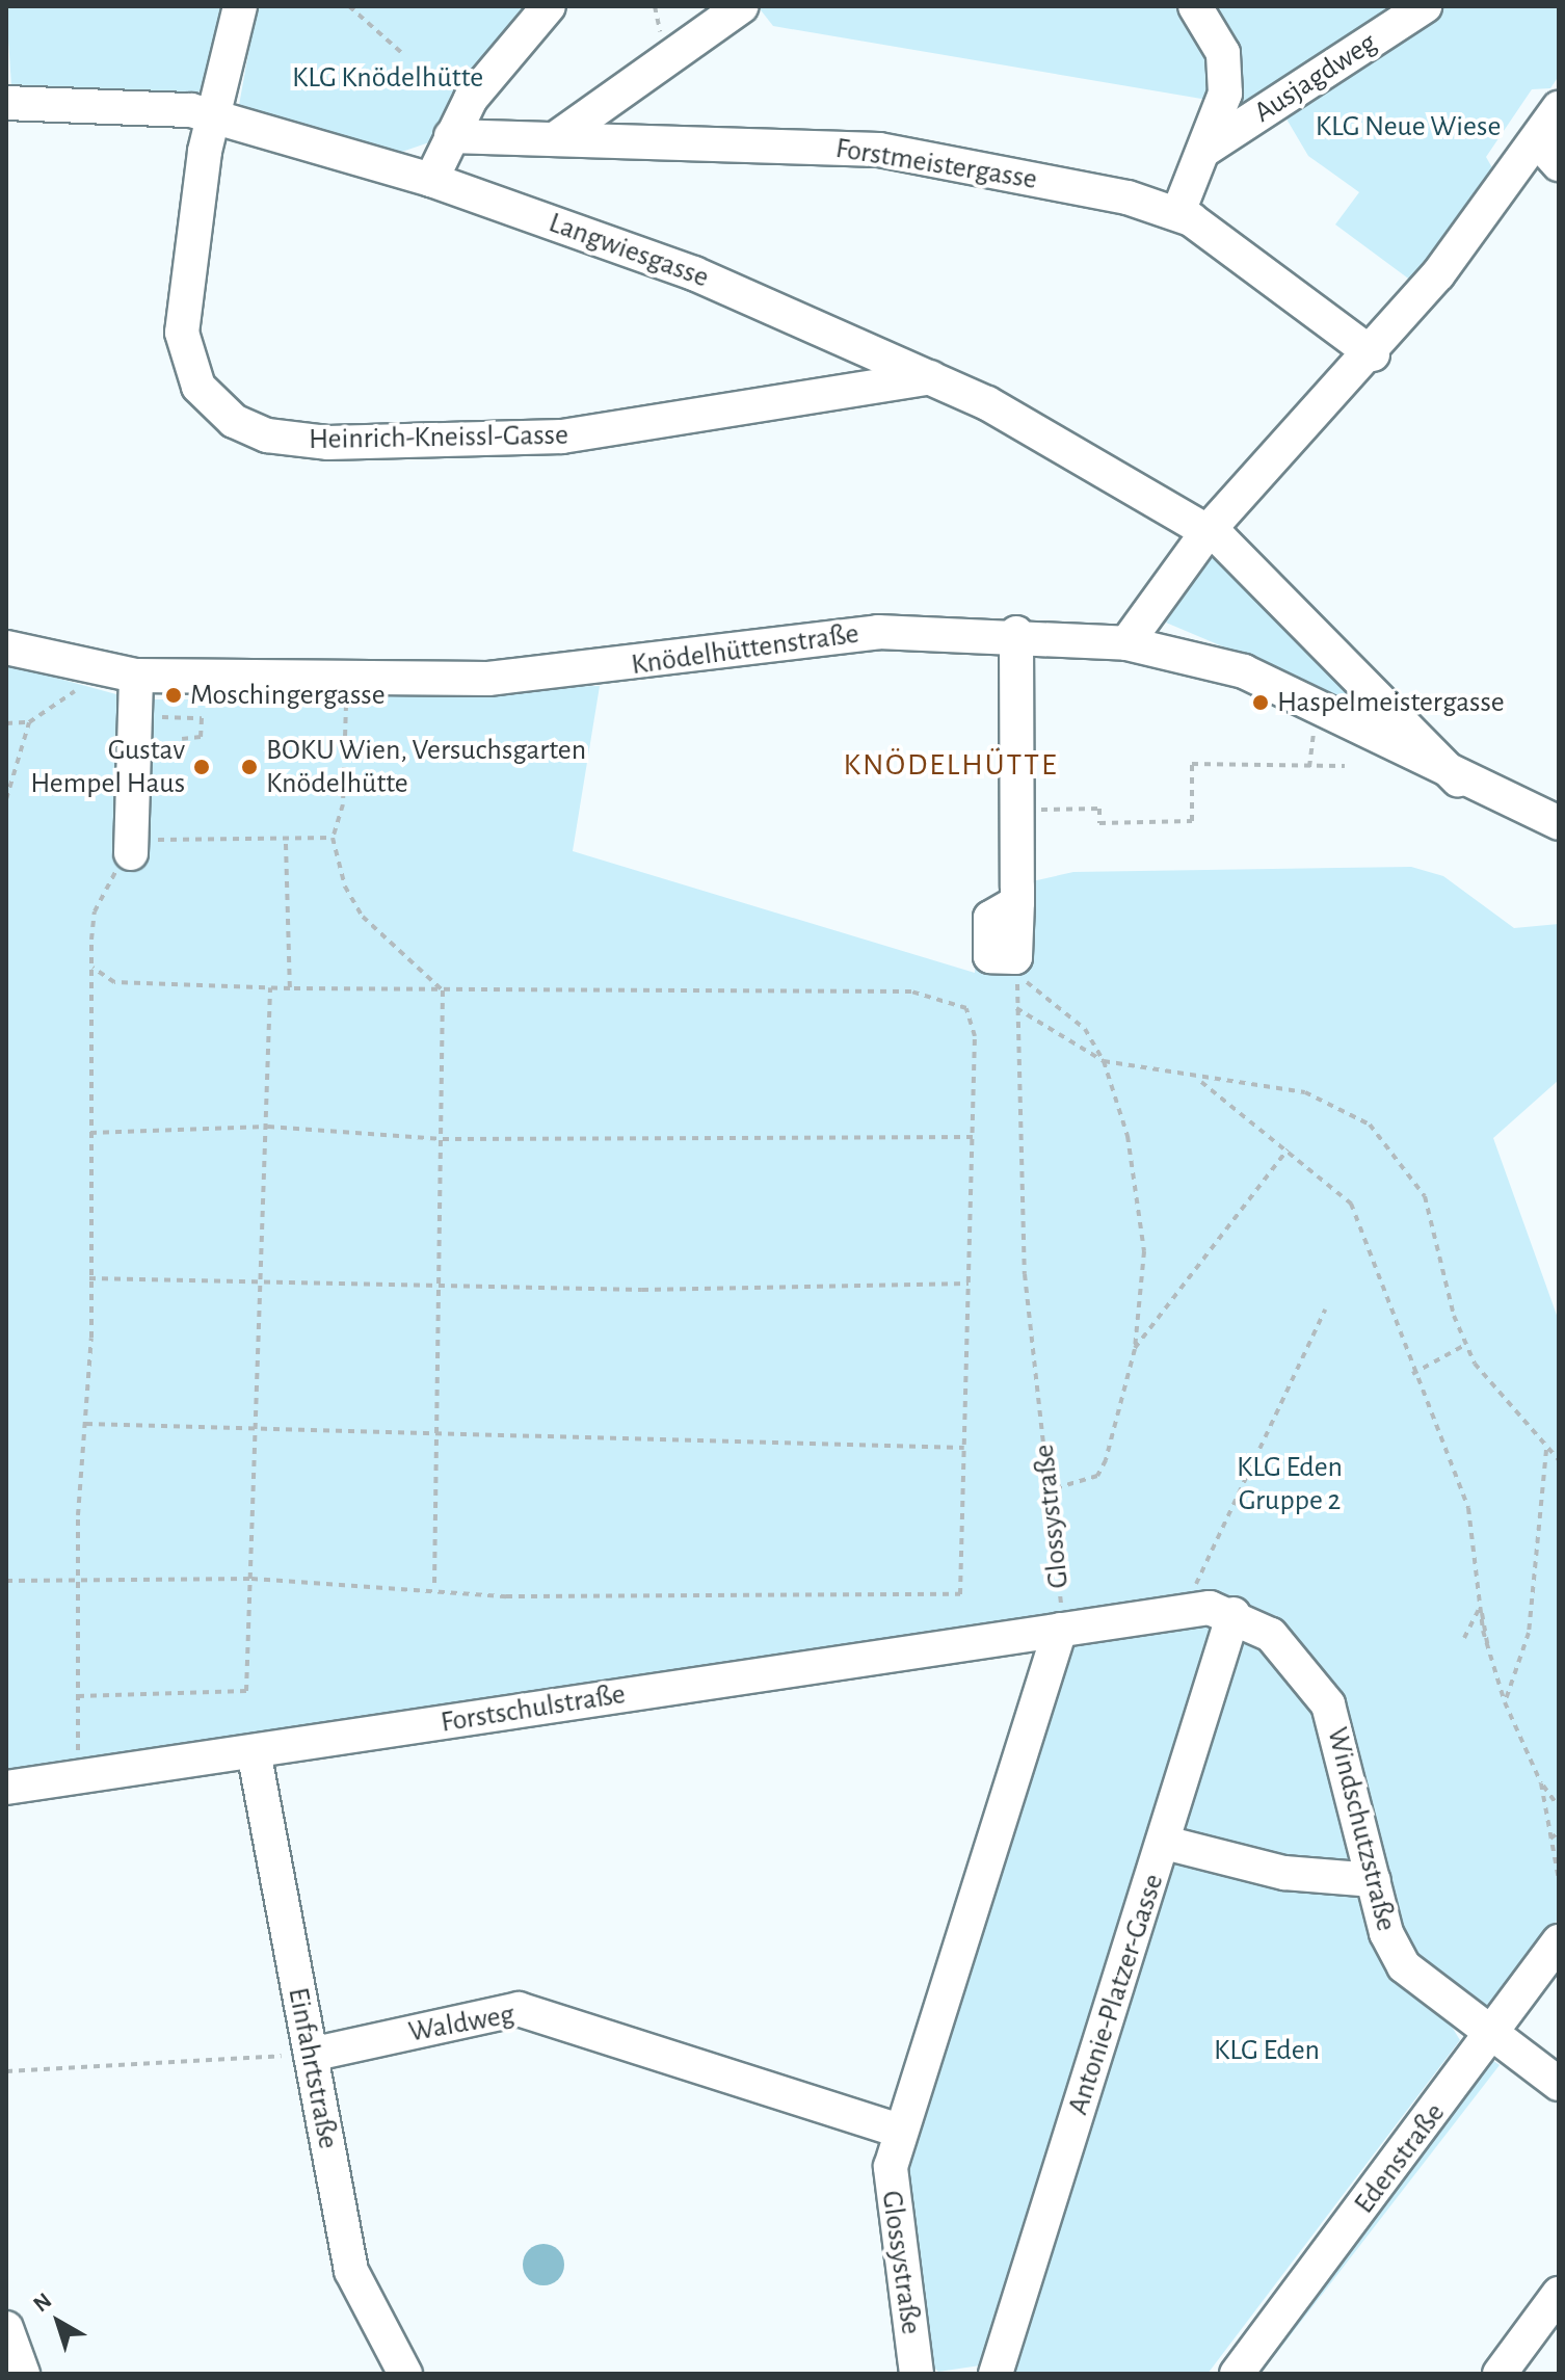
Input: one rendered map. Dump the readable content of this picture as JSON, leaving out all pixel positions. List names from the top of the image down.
{
  "streets": {
    "street": [
      "Ausjagdweg",
      "Forstmeistergasse",
      "Langwiesgasse",
      "Heinrich-Kneissl-Gasse",
      "Knödelhüttenstraße",
      "Glossystraße",
      "Forstschulstraße",
      "Windschutzstraße",
      "Antonie-Platzer-Gasse",
      "Waldweg",
      "Einfahrtstraße",
      "Edenstraße"
    ]
  },
  "crossings": [
    ["Langwiesgasse", "Heinrich-Kneissl-Gasse"],
    ["Langwiesgasse", "Knödelhüttenstraße"],
    ["Glossystraße", "Forstschulstraße"],
    ["Glossystraße", "Windschutzstraße"],
    ["Glossystraße", "Waldweg"],
    ["Forstschulstraße", "Windschutzstraße"],
    ["Forstschulstraße", "Einfahrtstraße"],
    ["Windschutzstraße", "Antonie-Platzer-Gasse"],
    ["Windschutzstraße", "Edenstraße"],
    ["Waldweg", "Einfahrtstraße"]
  ],
  "districts": ["KNÖDELHÜTTE"],
  "parks": [
    "KLG Knödelhütte",
    "KLG Neue Wiese",
    "KLG Eden Gruppe 2",
    "KLG Eden"
  ],
  "places": [
    "Moschingergasse",
    "Haspelmeistergasse",
    "Gustav Hempel Haus",
    "BOKU Wien, Versuchsgarten Knödelhütte"
  ],
  "north": "top left"
}
